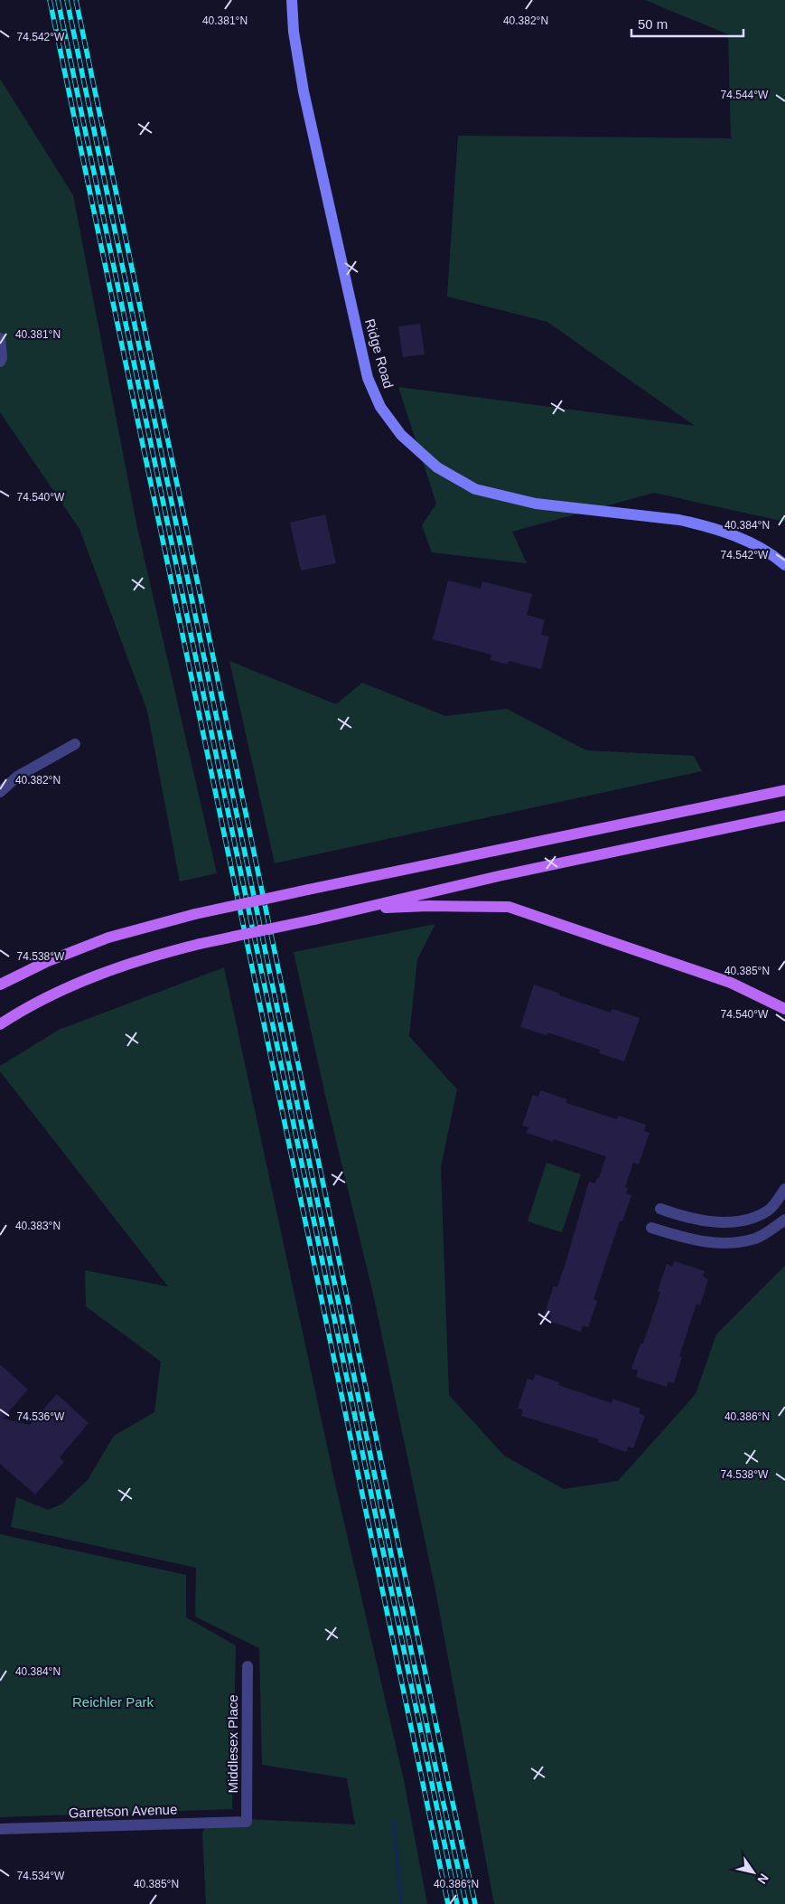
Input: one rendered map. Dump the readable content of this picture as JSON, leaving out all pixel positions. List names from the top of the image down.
{
  "streets": {
    "street": ["Ridge Road", "Middlesex Place", "Garretson Avenue"]
  },
  "crossings": [
    ["Middlesex Place", "Garretson Avenue"]
  ],
  "parks": ["Reichler Park"],
  "scale_bar": "50 m",
  "north": "bottom right",
  "coordinates": [
    "40.381°N",
    "40.382°N",
    "74.542°W",
    "74.544°W",
    "74.540°W",
    "40.384°N",
    "74.538°W",
    "40.385°N",
    "40.383°N",
    "40.386°N",
    "74.536°W",
    "74.534°W"
  ]
}
